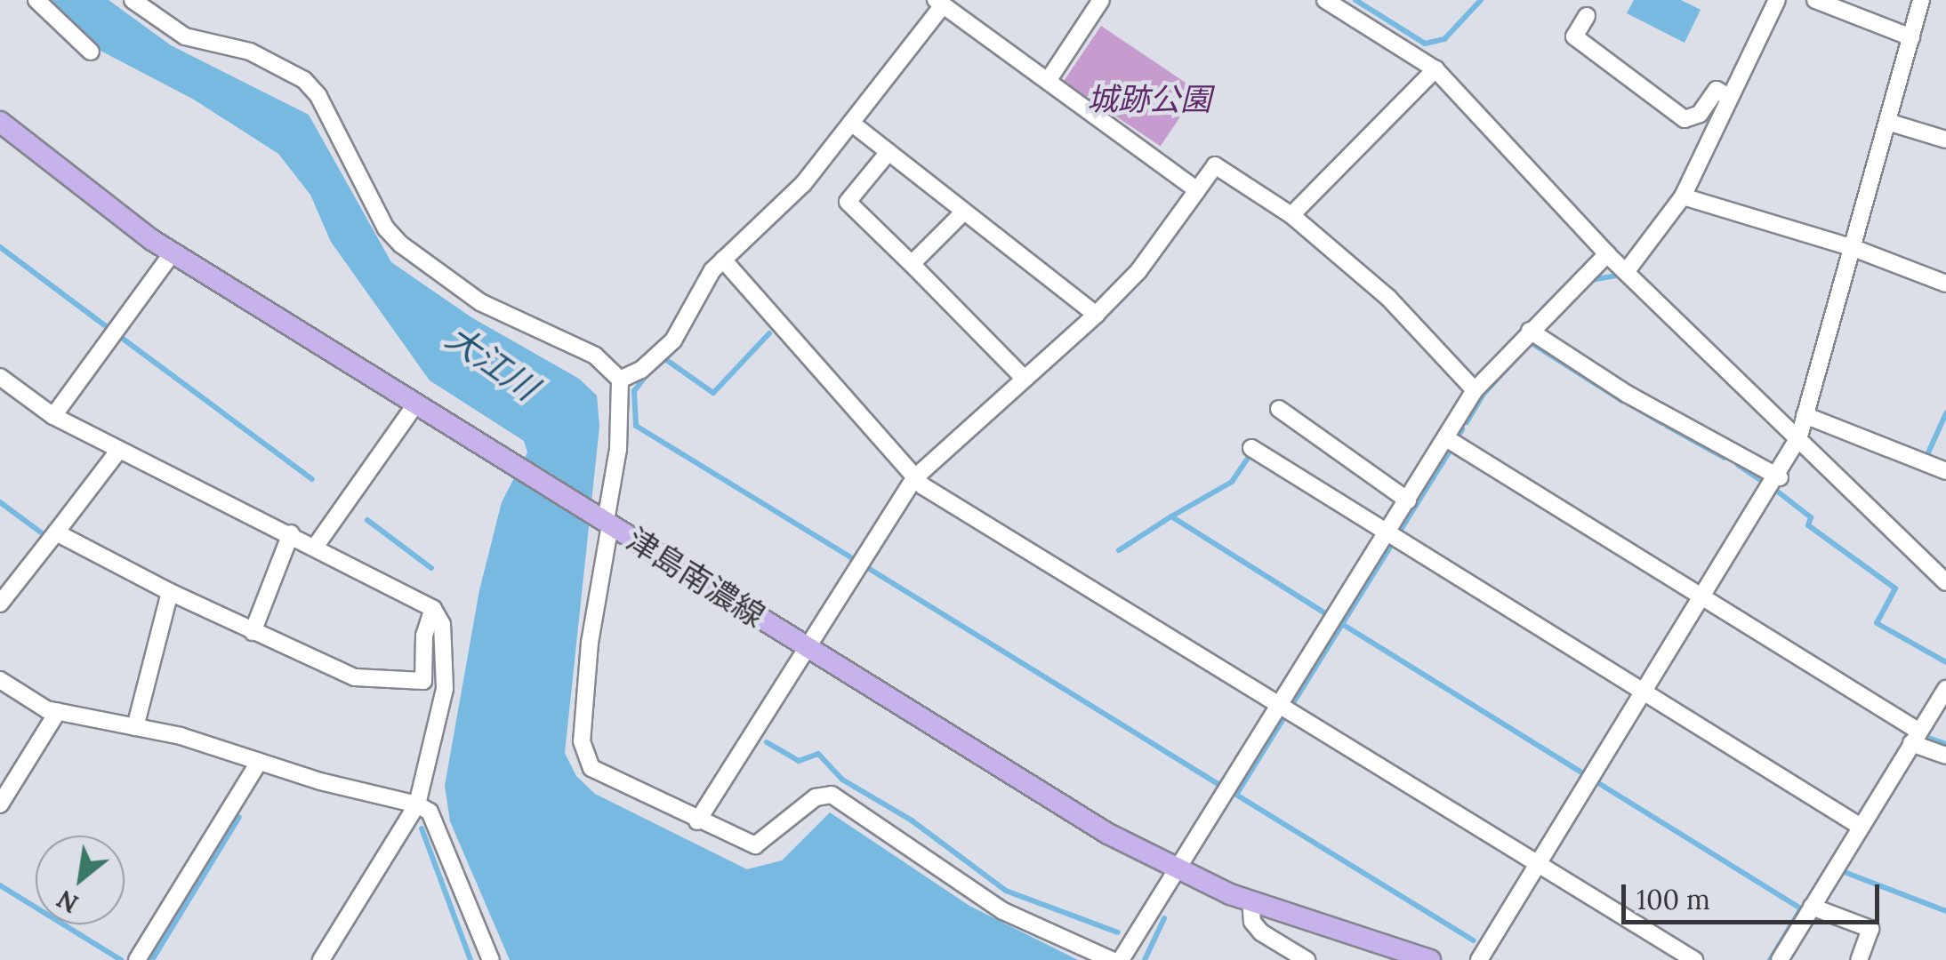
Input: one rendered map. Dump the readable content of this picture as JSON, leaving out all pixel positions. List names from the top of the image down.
{
  "streets": {
    "main road": ["津島南濃線"]
  },
  "water": ["大江川"],
  "parks": ["城跡公園"],
  "scale_bar": "100 m",
  "north": "bottom left"
}
